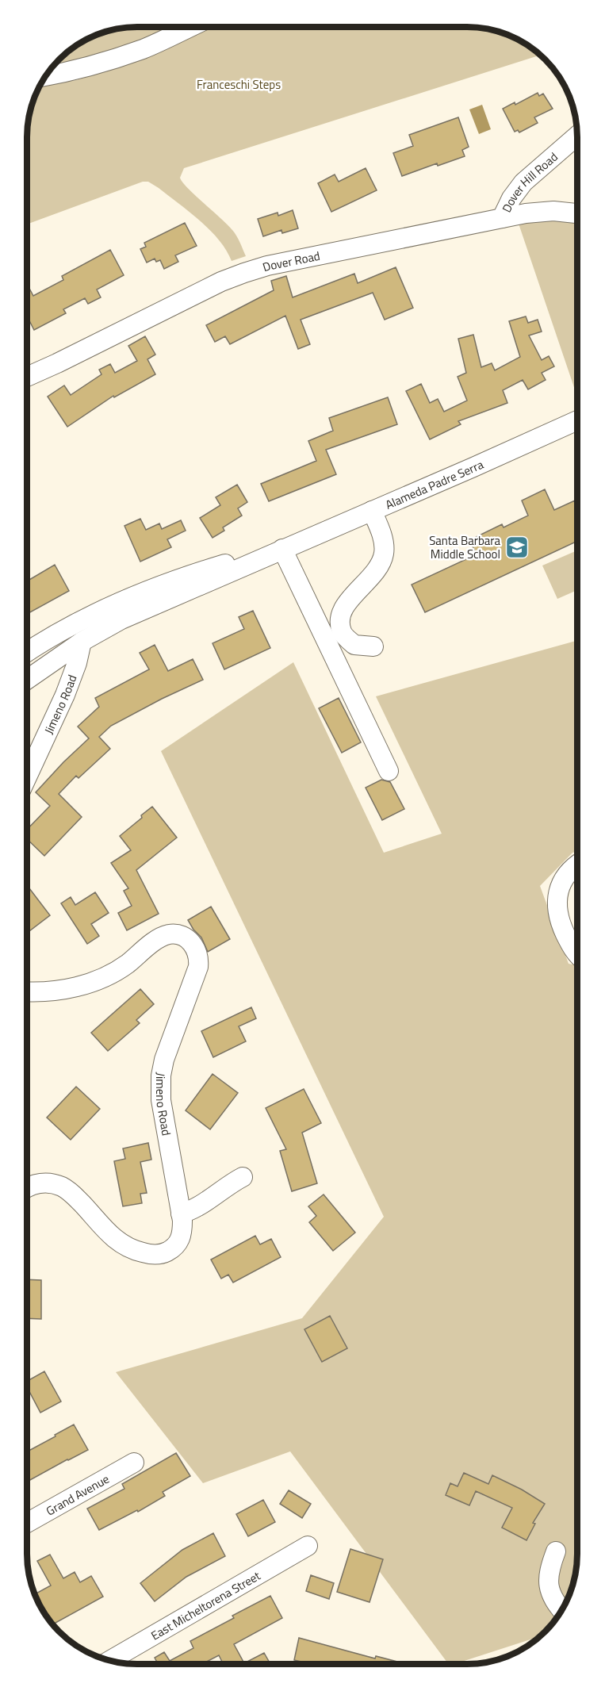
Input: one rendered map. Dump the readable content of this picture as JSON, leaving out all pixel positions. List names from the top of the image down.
{
  "streets": {
    "street": [
      "Dover Hill Road",
      "Dover Road",
      "Alameda Padre Serra",
      "Jimeno Road",
      "Grand Avenue",
      "East Micheltorena Street"
    ]
  },
  "crossings": [
    ["Dover Hill Road", "Dover Road"],
    ["Alameda Padre Serra", "Jimeno Road"]
  ],
  "parks": ["Franceschi Steps"],
  "places": {
    "school or university": ["Santa Barbara Middle School"]
  }
}
